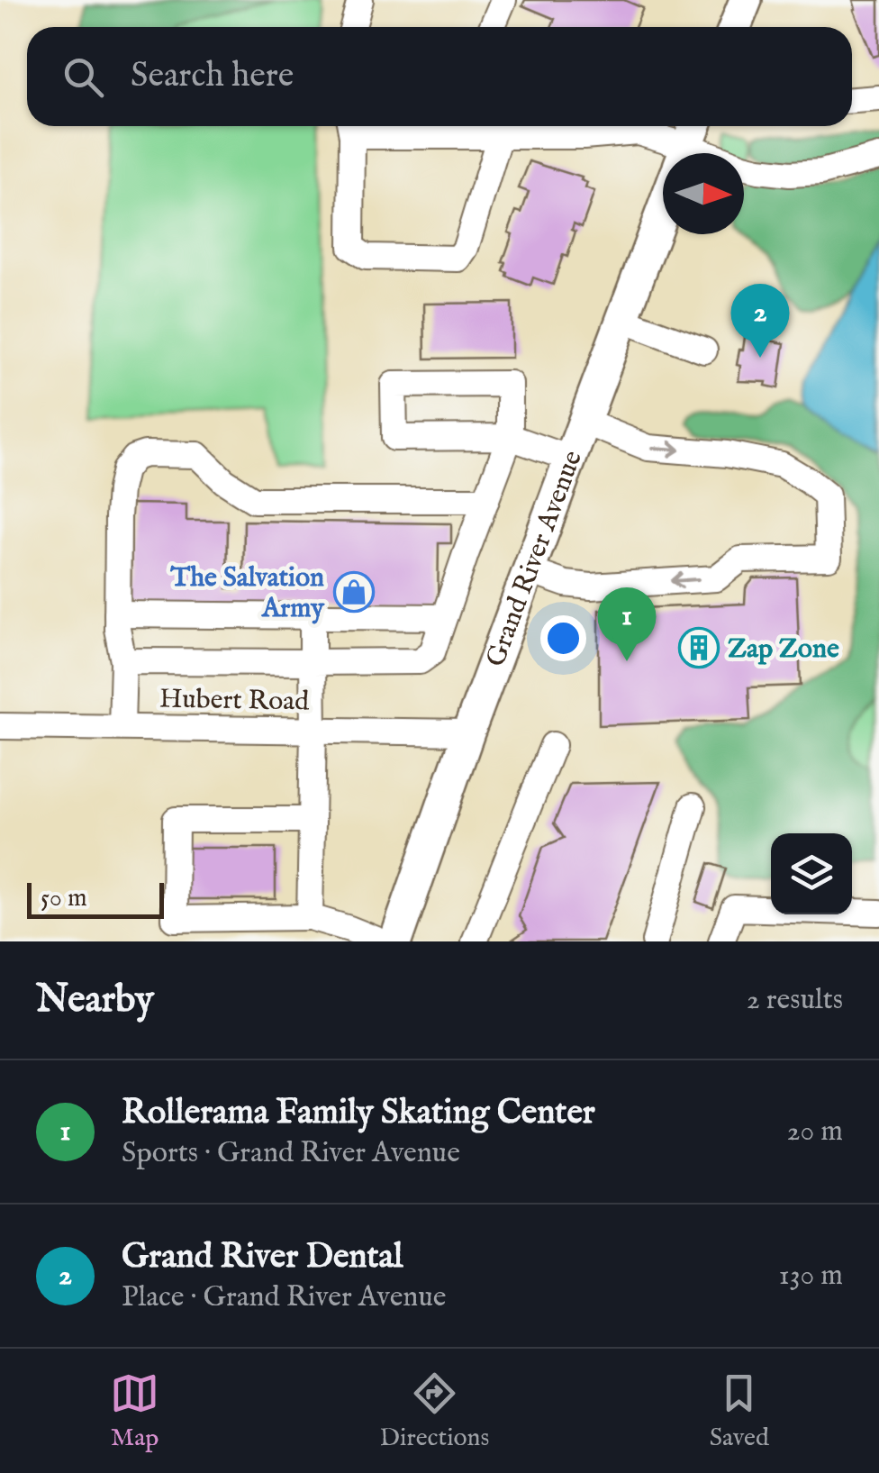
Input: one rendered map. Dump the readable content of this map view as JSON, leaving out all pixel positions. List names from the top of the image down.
{
  "streets": {
    "main road": ["Grand River Avenue"],
    "street": ["Hubert Road"]
  },
  "crossings": [
    ["Grand River Avenue", "Hubert Road"]
  ],
  "places": {
    "shop": ["The Salvation Army"],
    "building": ["Zap Zone"]
  },
  "scale_bar": "50 m",
  "north": "right",
  "page": {
    "search": "Search here",
    "pins": ["2", "1"],
    "scale": "50 m",
    "heading": ["Nearby", "2 results"],
    "list": [
      {
        "mark": "1",
        "name": "Rollerama Family Skating Center",
        "note": "Sports · Grand River Avenue",
        "value": "20 m"
      },
      {
        "mark": "2",
        "name": "Grand River Dental",
        "note": "Place · Grand River Avenue",
        "value": "130 m"
      }
    ],
    "nav": ["Map", "Directions", "Saved"]
  }
}
